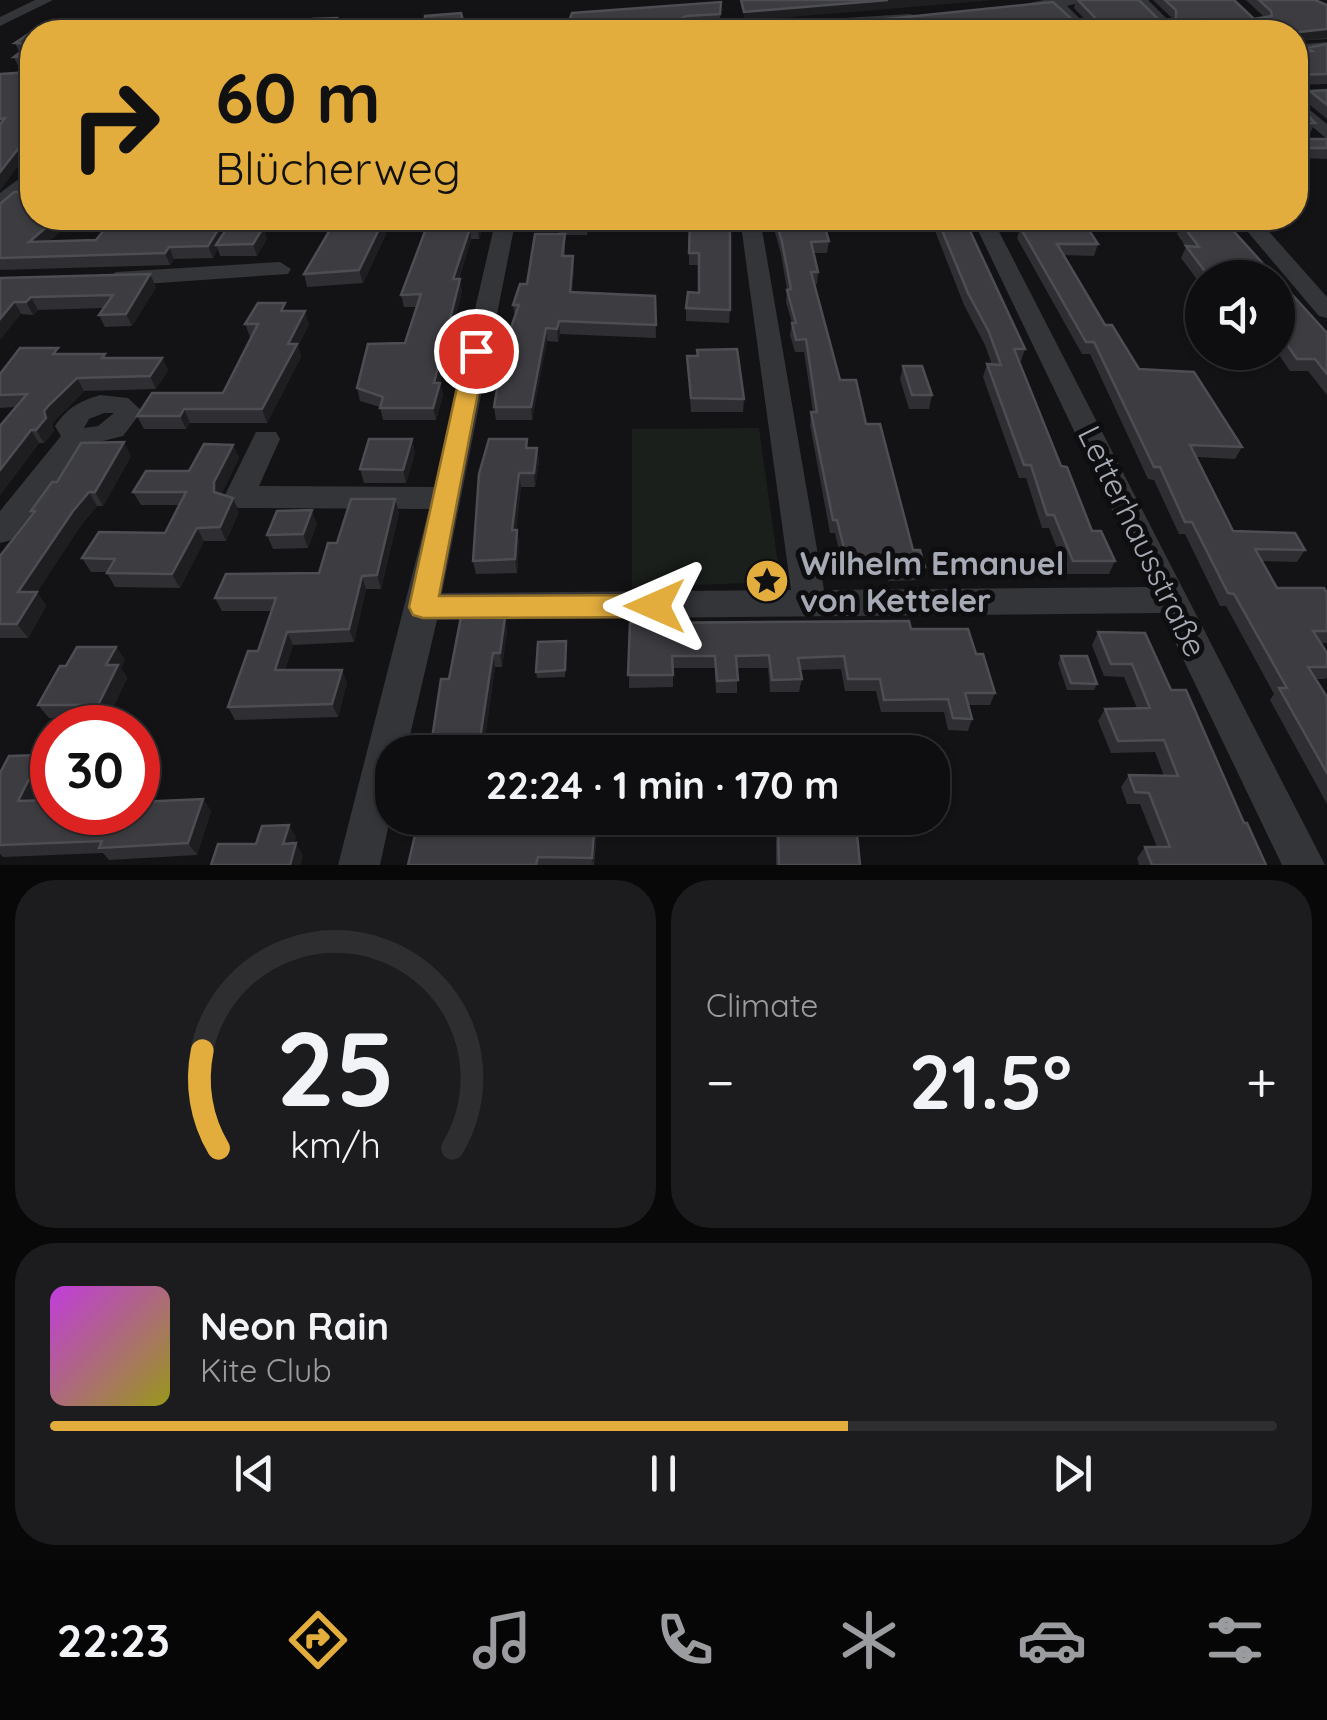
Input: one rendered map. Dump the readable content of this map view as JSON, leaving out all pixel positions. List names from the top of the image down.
{
  "streets": {
    "street": ["Letterhausstraße"]
  },
  "places": {
    "place": ["Wilhelm Emanuel von Ketteler"]
  },
  "page": {
    "turn": ["60 m", "Blücherweg"],
    "limit": "30",
    "trip": "22:24 · 1 min · 170 m",
    "tile": "Climate",
    "heat": ["−", "21.5°", "+"],
    "song": ["Neon Rain", "Kite Club"],
    "tabs": "22:23",
    "gauge": ["25", "km/h"]
  }
}
